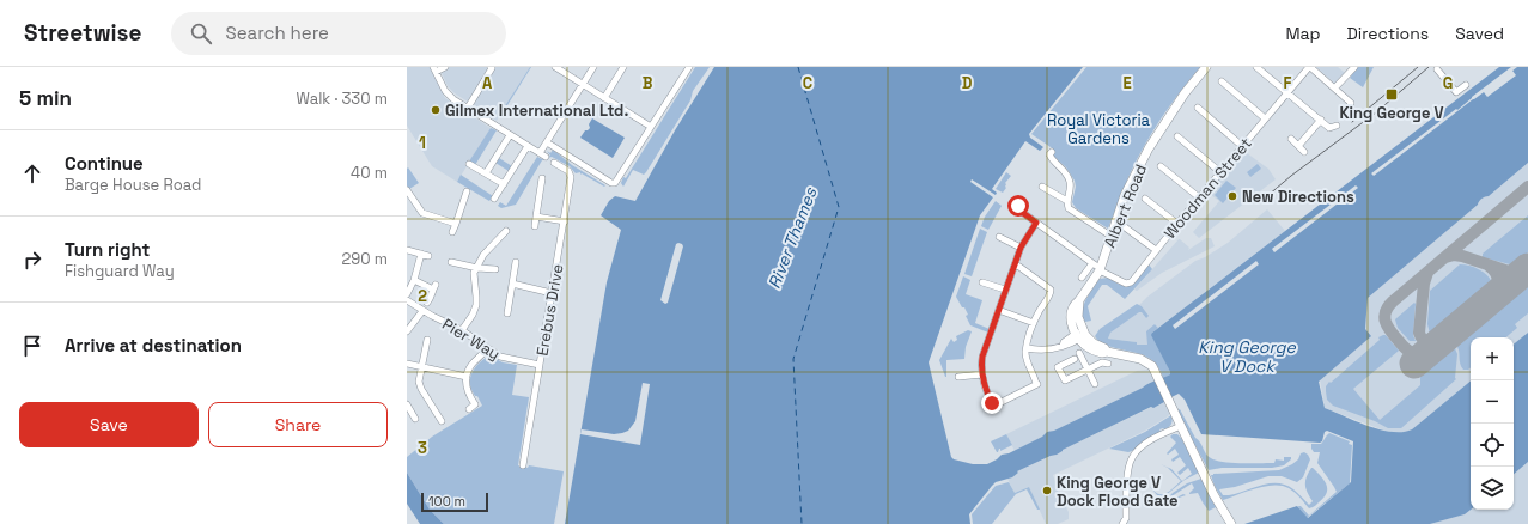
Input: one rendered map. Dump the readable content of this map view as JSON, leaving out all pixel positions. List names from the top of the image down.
{
  "streets": {
    "highway": ["Albert Road"],
    "street": ["Woodman Street", "Erebus Drive", "Pier Way"]
  },
  "crossings": [
    ["Woodman Street", "Albert Road"],
    ["Erebus Drive", "Pier Way"]
  ],
  "water": ["River Thames", "King George V Dock"],
  "parks": ["Royal Victoria Gardens"],
  "places": {
    "transit": ["King George V"],
    "other": ["Gilmex International Ltd.", "New Directions", "King George V Dock Flood Gate"]
  },
  "scale_bar": "100 m",
  "page": {
    "header": "Streetwise",
    "search": "Search here",
    "nav": ["Map", "Directions", "Saved"],
    "heading": ["5 min", "Walk · 330 m"],
    "list": [
      ["Continue", "Barge House Road", "40 m"],
      ["Turn right", "Fishguard Way", "290 m"],
      "Arrive at destination"
    ],
    "map_buttons": ["+", "−"],
    "buttons": ["Save", "Share"],
    "scale": "100 m"
  },
  "grid": {
    "columns": [
      "A",
      "B",
      "C",
      "D",
      "E",
      "F",
      "G"
    ],
    "rows": ["1", "2", "3"]
  }
}
